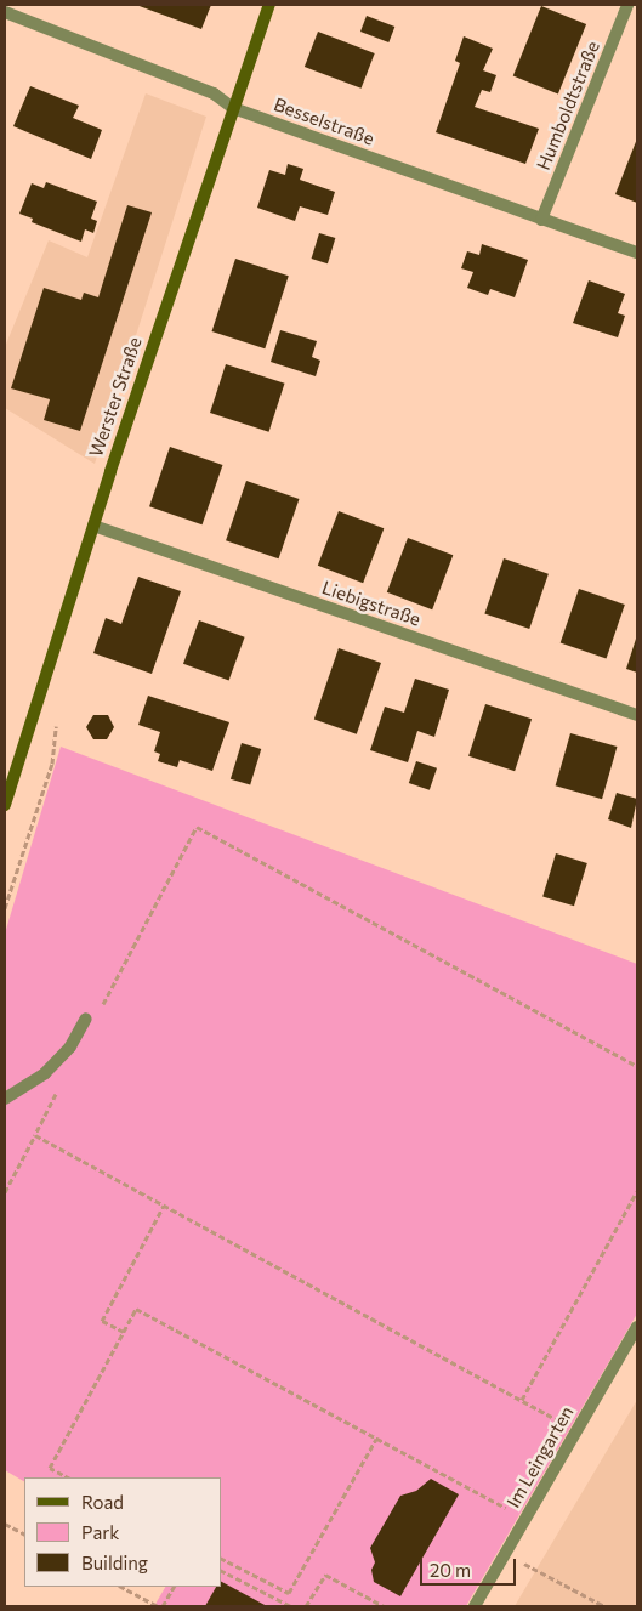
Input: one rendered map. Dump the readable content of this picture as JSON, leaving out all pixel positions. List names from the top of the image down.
{
  "streets": {
    "main road": ["Werster Straße"],
    "street": [
      "Humboldtstraße",
      "Besselstraße",
      "Liebigstraße",
      "Im Leingarten"
    ]
  },
  "crossings": [
    ["Humboldtstraße", "Besselstraße"],
    ["Besselstraße", "Werster Straße"],
    ["Werster Straße", "Liebigstraße"]
  ],
  "legend": ["Road", "Park", "Building"],
  "scale_bar": "20 m"
}
